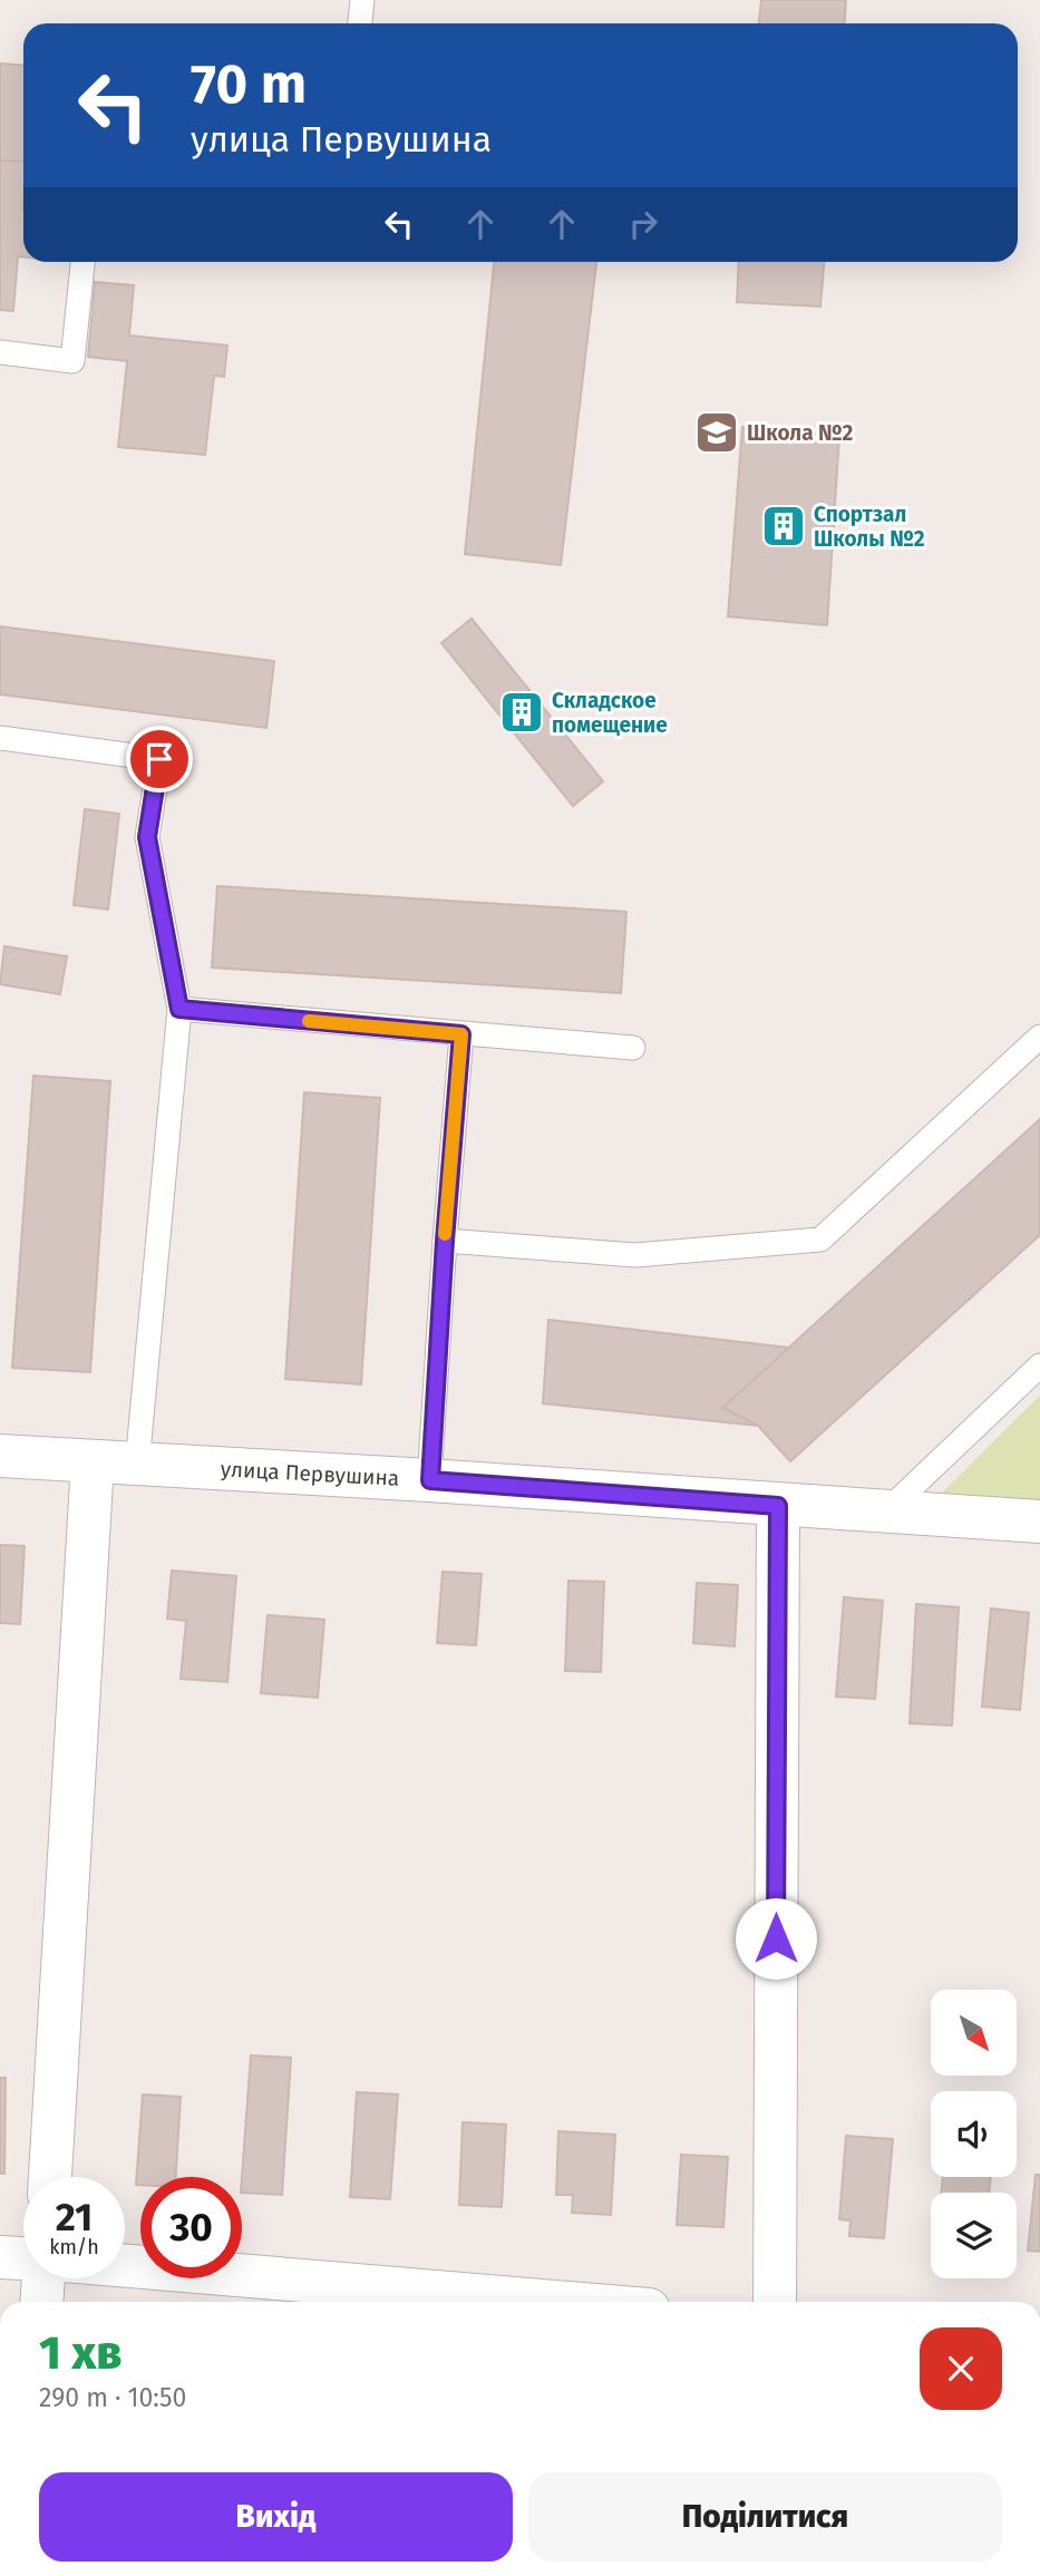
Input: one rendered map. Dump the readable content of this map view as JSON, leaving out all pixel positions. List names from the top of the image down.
{
  "streets": {
    "street": ["улица Первушина"]
  },
  "places": {
    "school or university": ["Школа №2"],
    "building": ["Спортзал Школы №2", "Складское помещение"]
  },
  "north": "bottom right",
  "page": {
    "turn": ["70 m", "улица Первушина"],
    "speed": "21 km/h",
    "limit": "30",
    "heading": ["1 хв", "290 m · 10:50"],
    "buttons": ["Вихід", "Поділитися"]
  }
}
